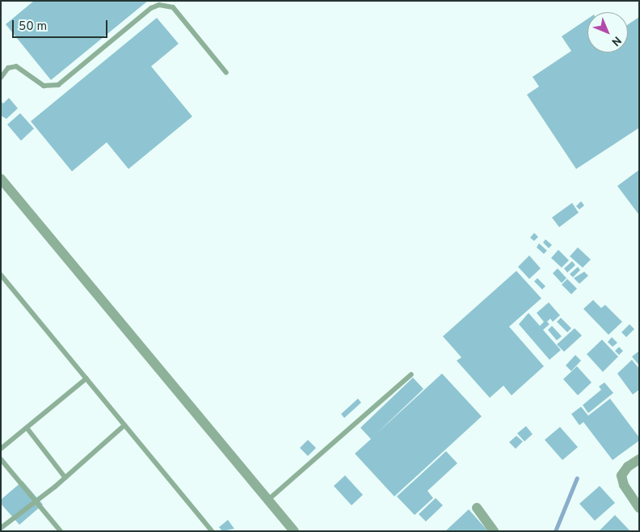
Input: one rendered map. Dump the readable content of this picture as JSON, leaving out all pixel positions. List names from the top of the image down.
{
  "scale_bar": "50 m",
  "north": "bottom right"
}
